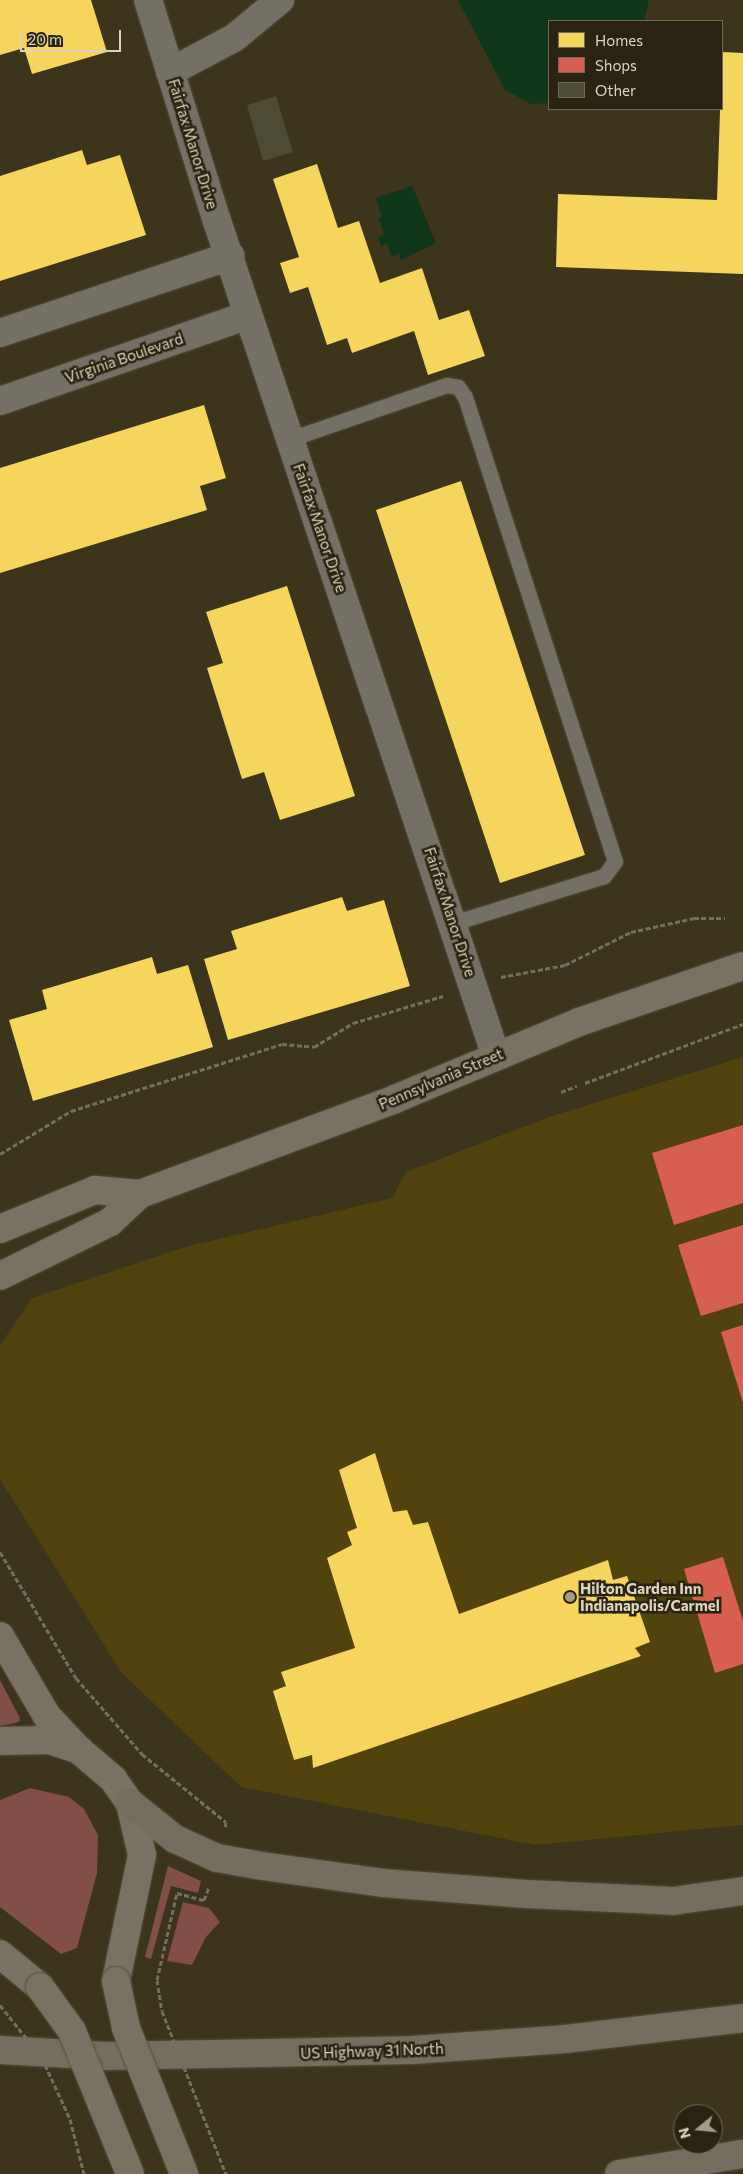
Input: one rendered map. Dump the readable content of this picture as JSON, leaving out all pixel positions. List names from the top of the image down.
{
  "streets": {
    "highway": ["US Highway 31 North"],
    "main road": ["Pennsylvania Street"],
    "street": ["Fairfax Manor Drive", "Virginia Boulevard"]
  },
  "crossings": [
    ["Fairfax Manor Drive", "Virginia Boulevard"],
    ["Fairfax Manor Drive", "Pennsylvania Street"]
  ],
  "places": ["Hilton Garden Inn Indianapolis/Carmel"],
  "legend": ["Homes", "Shops", "Other"],
  "scale_bar": "20 m",
  "north": "left"
}
